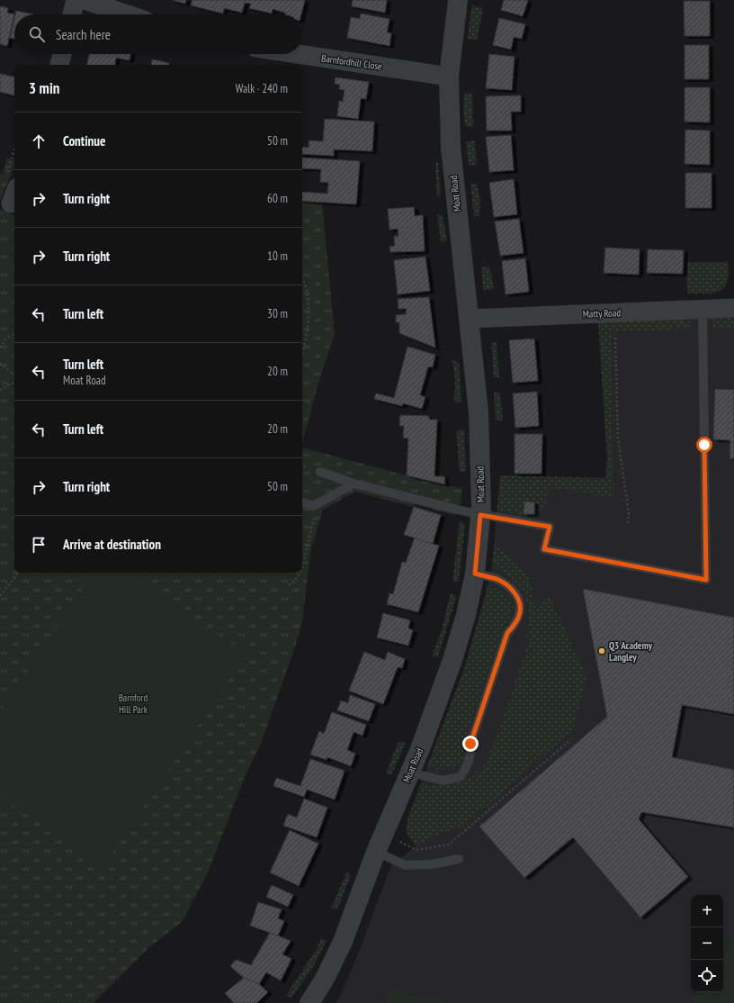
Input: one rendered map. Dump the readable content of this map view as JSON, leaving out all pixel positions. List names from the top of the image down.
{
  "streets": {
    "street": ["Barnfordhill Close", "Moat Road", "Matty Road"]
  },
  "crossings": [
    ["Barnfordhill Close", "Moat Road"],
    ["Moat Road", "Matty Road"]
  ],
  "parks": ["Barnford Hill Park"],
  "places": ["Q3 Academy Langley"],
  "page": {
    "search": "Search here",
    "heading": ["3 min", "Walk · 240 m"],
    "list": [
      ["Continue", "50 m"],
      ["Turn right", "60 m"],
      ["Turn right", "10 m"],
      ["Turn left", "30 m"],
      ["Turn left", "Moat Road", "20 m"],
      ["Turn left", "20 m"],
      ["Turn right", "50 m"],
      "Arrive at destination"
    ],
    "map_buttons": ["+", "−"]
  }
}
